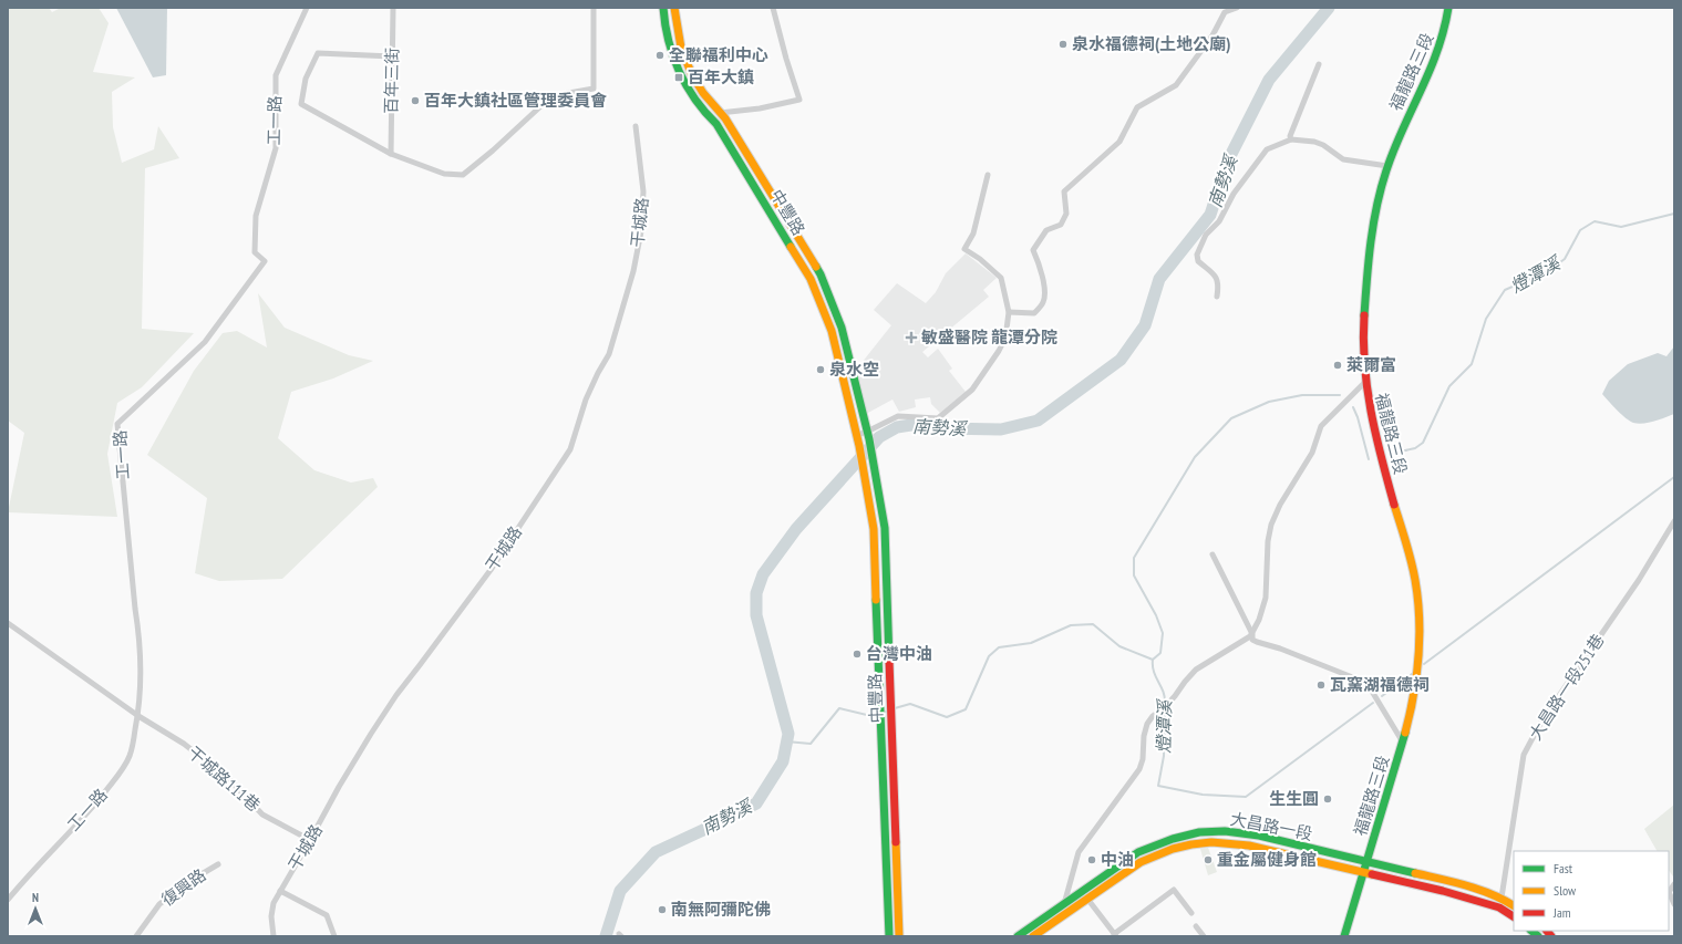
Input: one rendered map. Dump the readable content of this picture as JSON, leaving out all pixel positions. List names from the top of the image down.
{
  "streets": {
    "main road": ["福龍路三段", "中豐路", "大昌路一段"],
    "street": [
      "百年三街",
      "工一路",
      "干城路",
      "大昌路一段251巷",
      "干城路111巷",
      "復興路"
    ]
  },
  "crossings": [
    ["福龍路三段", "大昌路一段"],
    ["工一路", "干城路111巷"],
    ["干城路", "干城路111巷"],
    ["大昌路一段251巷", "大昌路一段"]
  ],
  "water": ["南勢溪", "燈潭溪"],
  "places": {
    "other": [
      "泉水福德祠(土地公廟)",
      "全聯福利中心",
      "百年大鎮社區管理委員會",
      "萊爾富",
      "泉水空",
      "台灣中油",
      "瓦窯湖福德祠",
      "生生圓",
      "中油",
      "重金屬健身館",
      "南無阿彌陀佛"
    ],
    "transit": ["百年大鎮"],
    "health": ["敏盛醫院 龍潭分院"]
  },
  "legend": ["Fast", "Slow", "Jam"],
  "north": "top"
}
